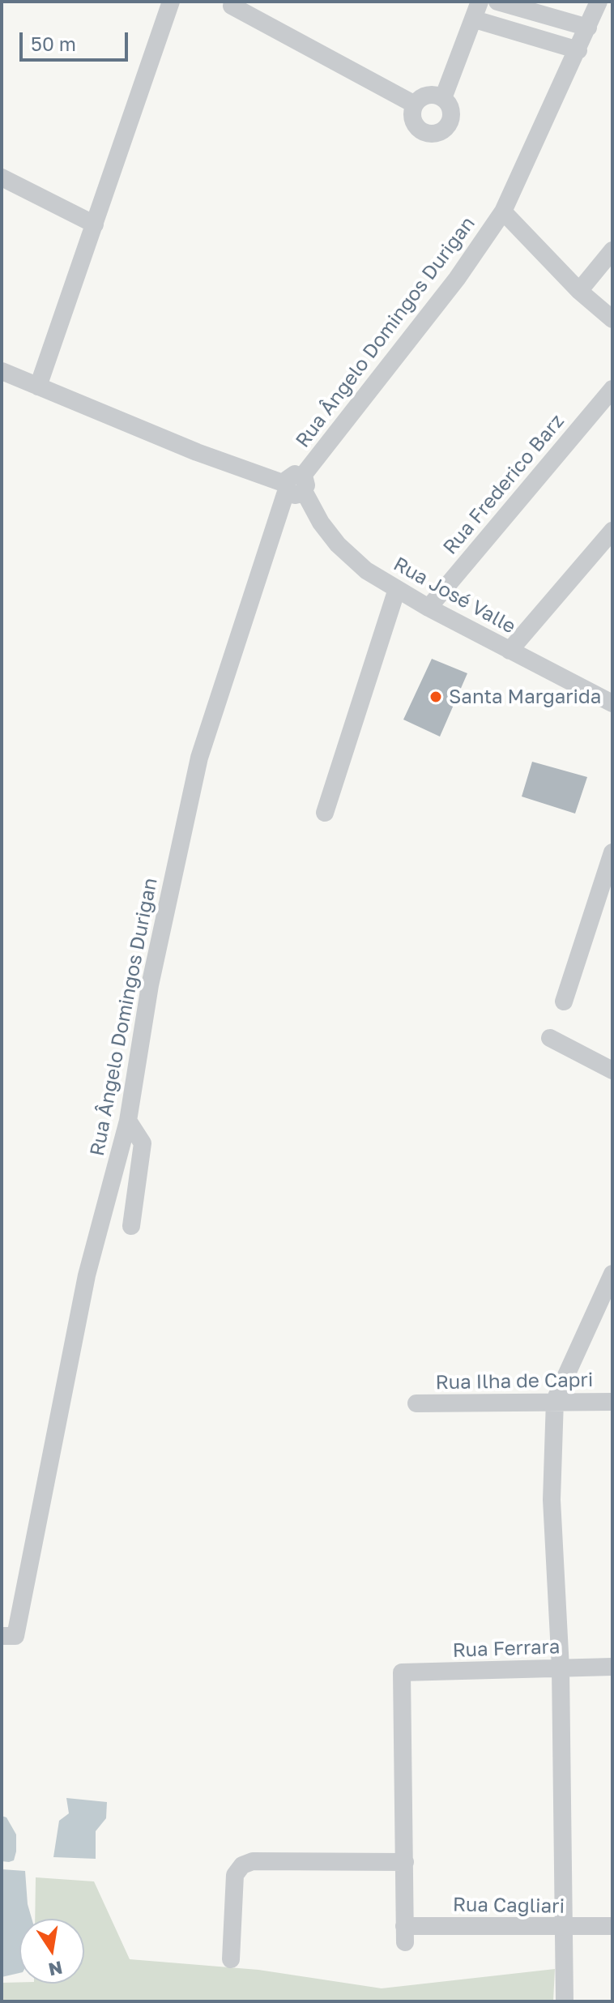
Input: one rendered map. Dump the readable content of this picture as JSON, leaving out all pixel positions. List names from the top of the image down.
{
  "streets": {
    "street": [
      "Rua Ângelo Domingos Durigan",
      "Rua Frederico Barz",
      "Rua José Valle",
      "Rua Ilha de Capri",
      "Rua Ferrara",
      "Rua Cagliari"
    ]
  },
  "crossings": [
    ["Rua Ângelo Domingos Durigan", "Rua José Valle"],
    ["Rua Frederico Barz", "Rua José Valle"],
    ["Rua Ferrara", "Rua Cagliari"]
  ],
  "places": ["Santa Margarida"],
  "scale_bar": "50 m",
  "north": "bottom"
}
